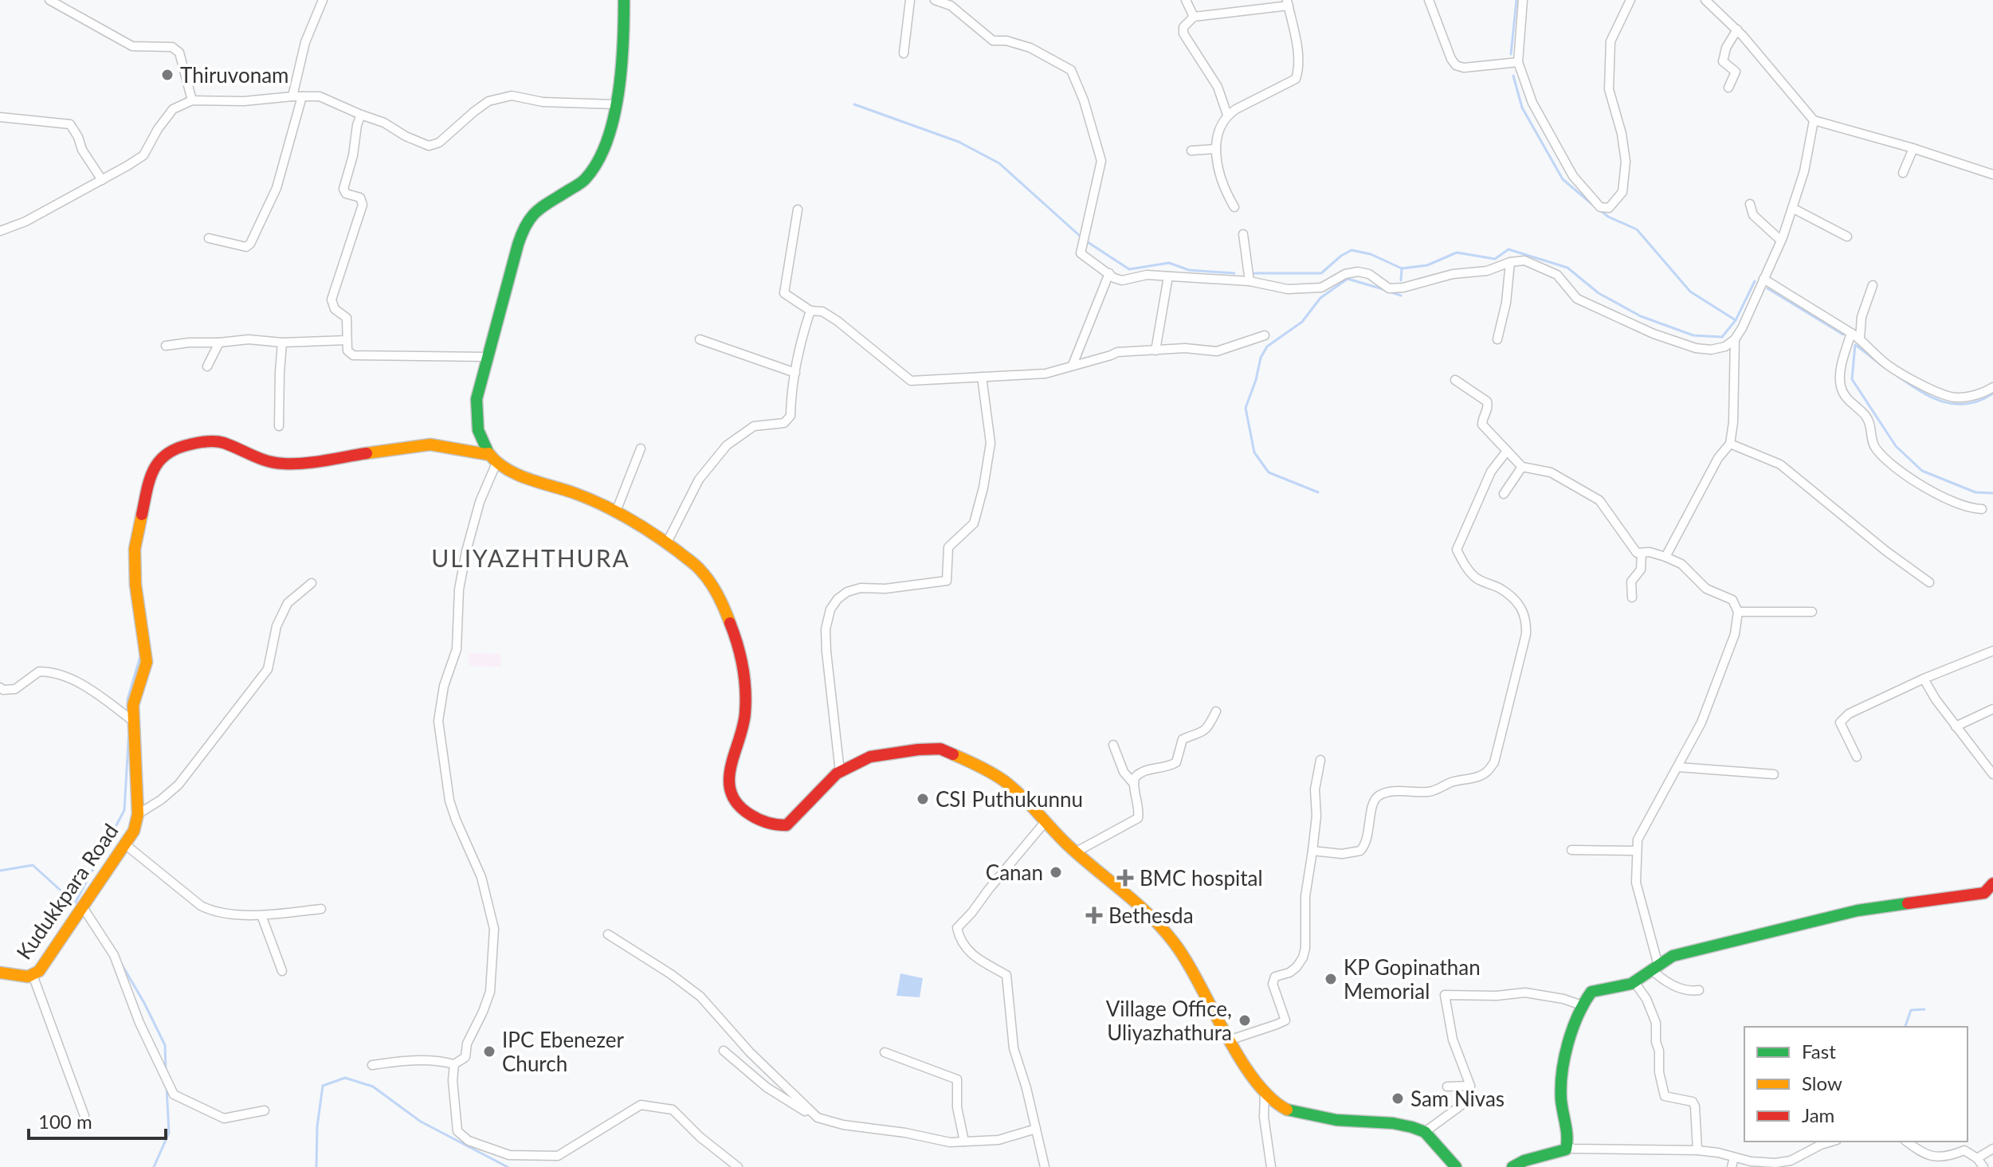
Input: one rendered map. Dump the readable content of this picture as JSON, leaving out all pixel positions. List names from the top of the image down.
{
  "streets": {
    "main road": ["Kudukkpara Road"]
  },
  "districts": ["ULIYAZHTHURA"],
  "places": {
    "other": [
      "Thiruvonam",
      "CSI Puthukunnu",
      "Canan",
      "KP Gopinathan Memorial",
      "Village Office, Uliyazhathura",
      "IPC Ebenezer Church",
      "Sam Nivas"
    ],
    "health": ["BMC hospital", "Bethesda"]
  },
  "legend": ["Fast", "Slow", "Jam"],
  "scale_bar": "100 m"
}
